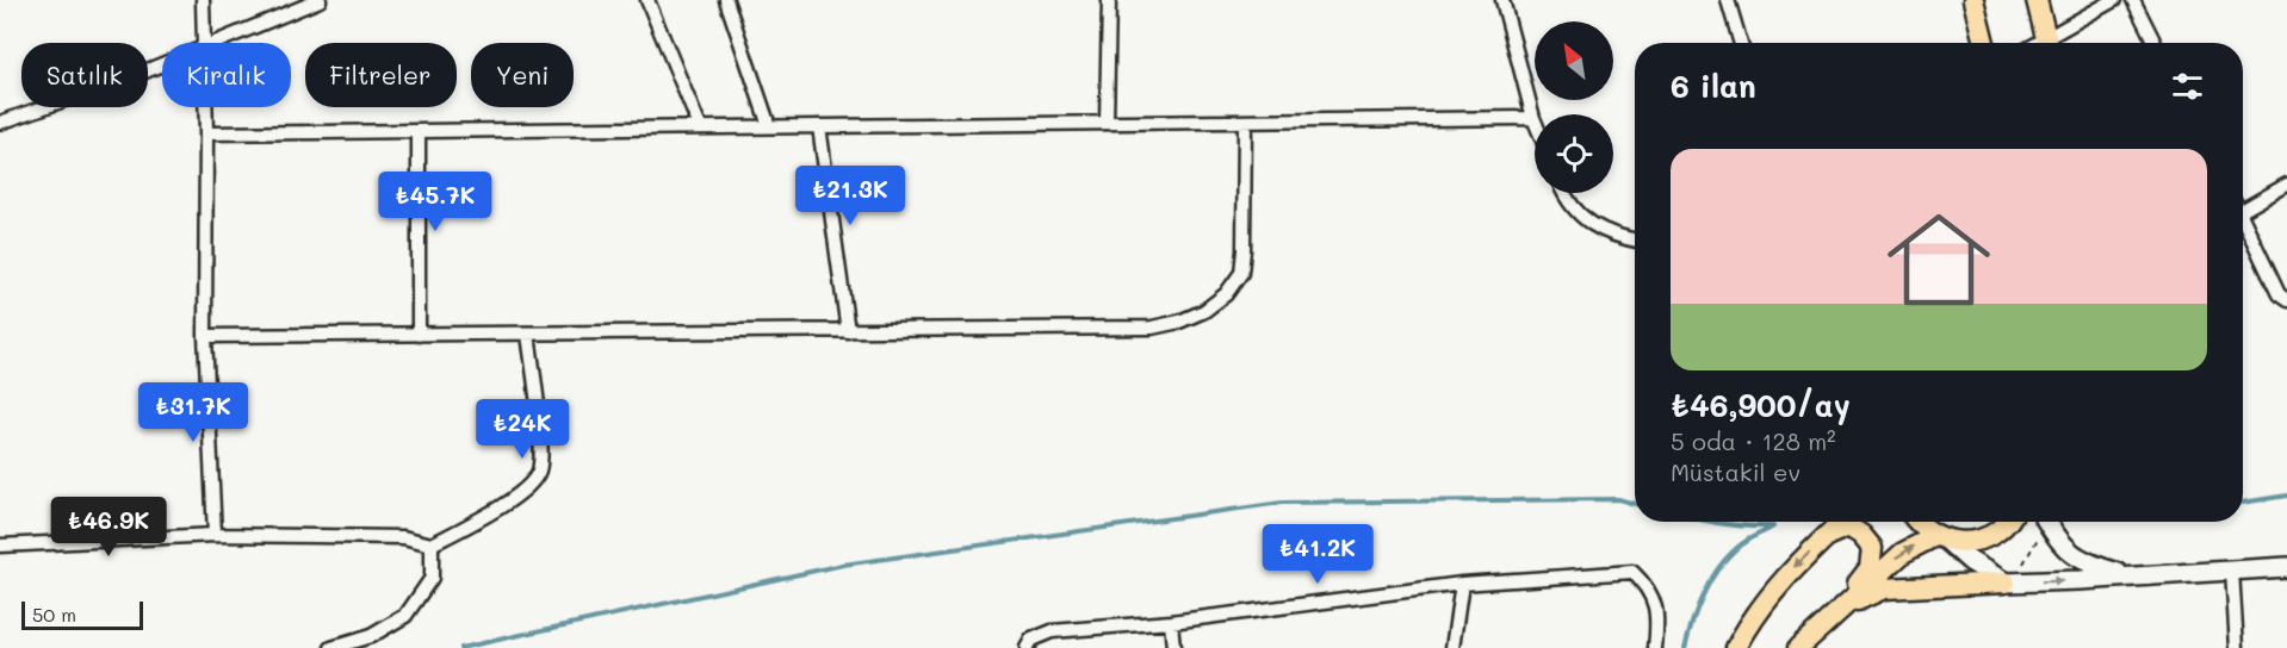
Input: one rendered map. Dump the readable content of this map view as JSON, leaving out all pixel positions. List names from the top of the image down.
{
  "scale_bar": "50 m",
  "north": "top left",
  "page": {
    "chip": [
      "Satılık",
      "Kiralık",
      "Filtreler",
      "Yeni"
    ],
    "heading": "6 ilan",
    "list": [
      {
        "name": "₺46,900/ay",
        "note": "5 oda · 128 m² · Müstakil ev"
      }
    ],
    "price": [
      "₺21.3K",
      "₺45.7K",
      "₺31.7K",
      "₺24K",
      "₺46.9K",
      "₺41.2K"
    ],
    "scale": "50 m"
  }
}
